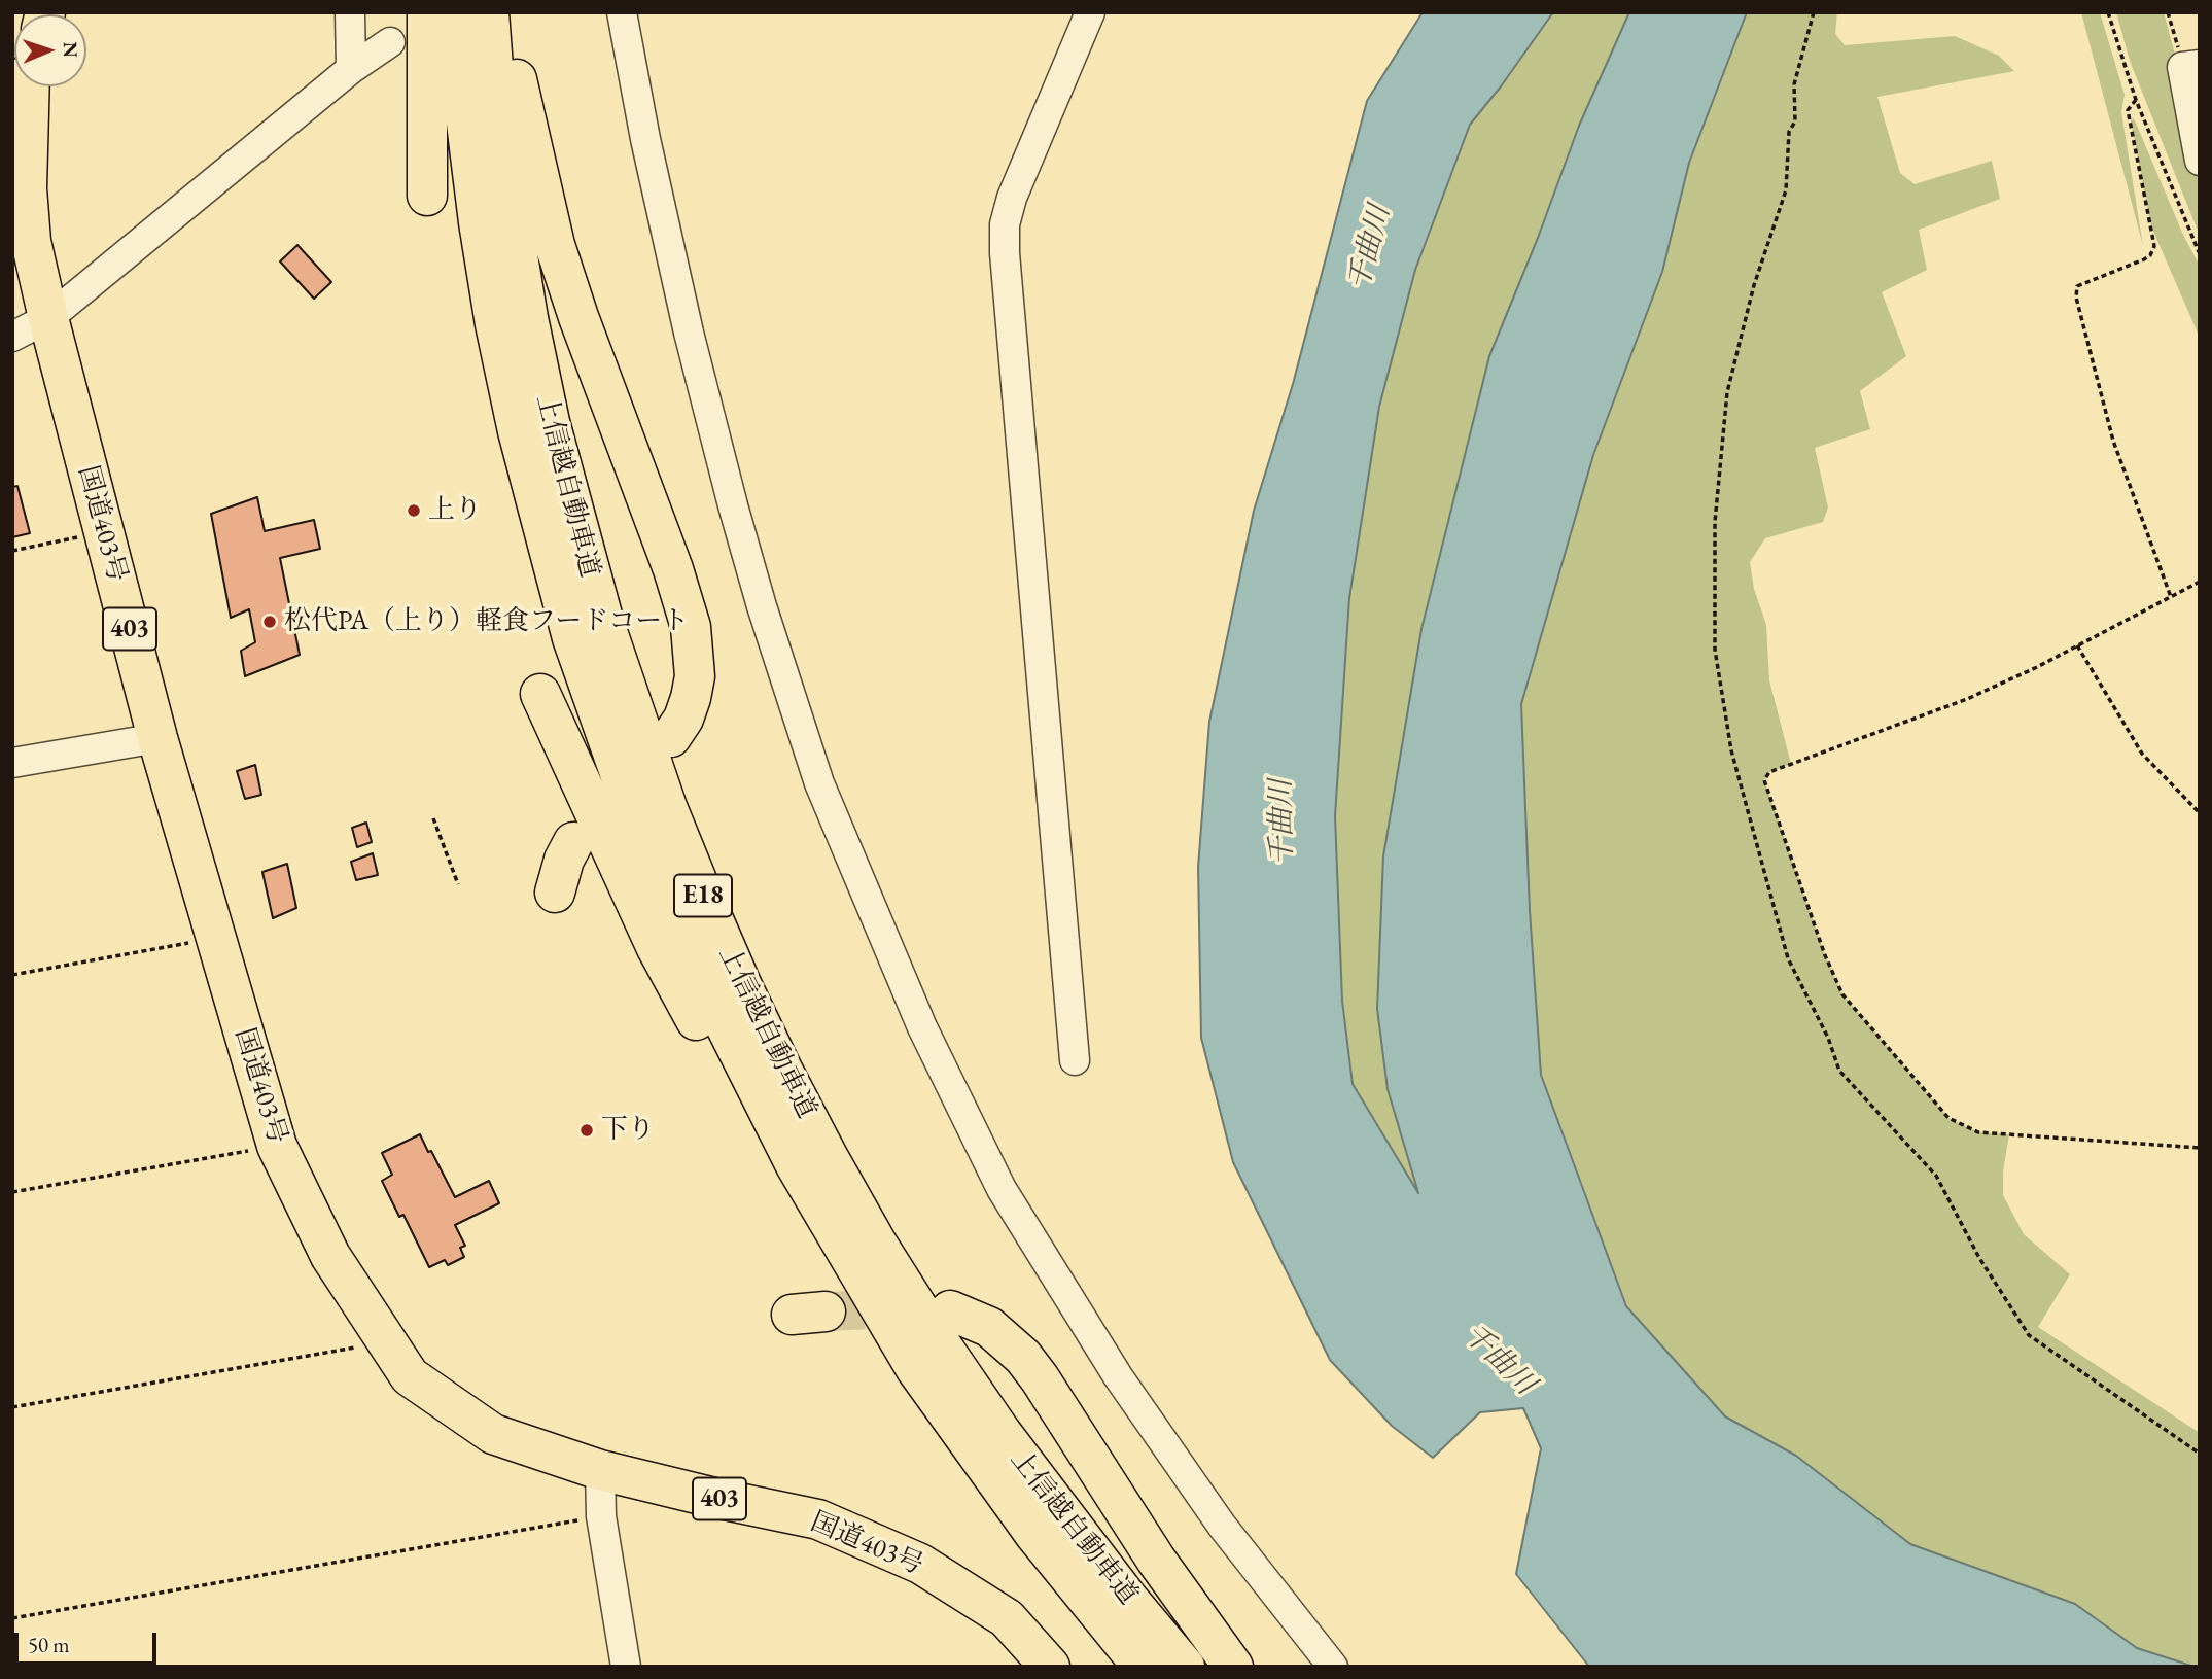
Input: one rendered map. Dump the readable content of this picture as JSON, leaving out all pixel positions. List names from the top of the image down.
{
  "streets": {
    "highway": [
      "上信越自動車道",
      "国道403号",
      "403",
      "E18"
    ]
  },
  "water": ["千曲川"],
  "places": ["上り", "松代PA（上り）軽食フードコート", "下り"],
  "scale_bar": "50 m",
  "north": "right"
}
